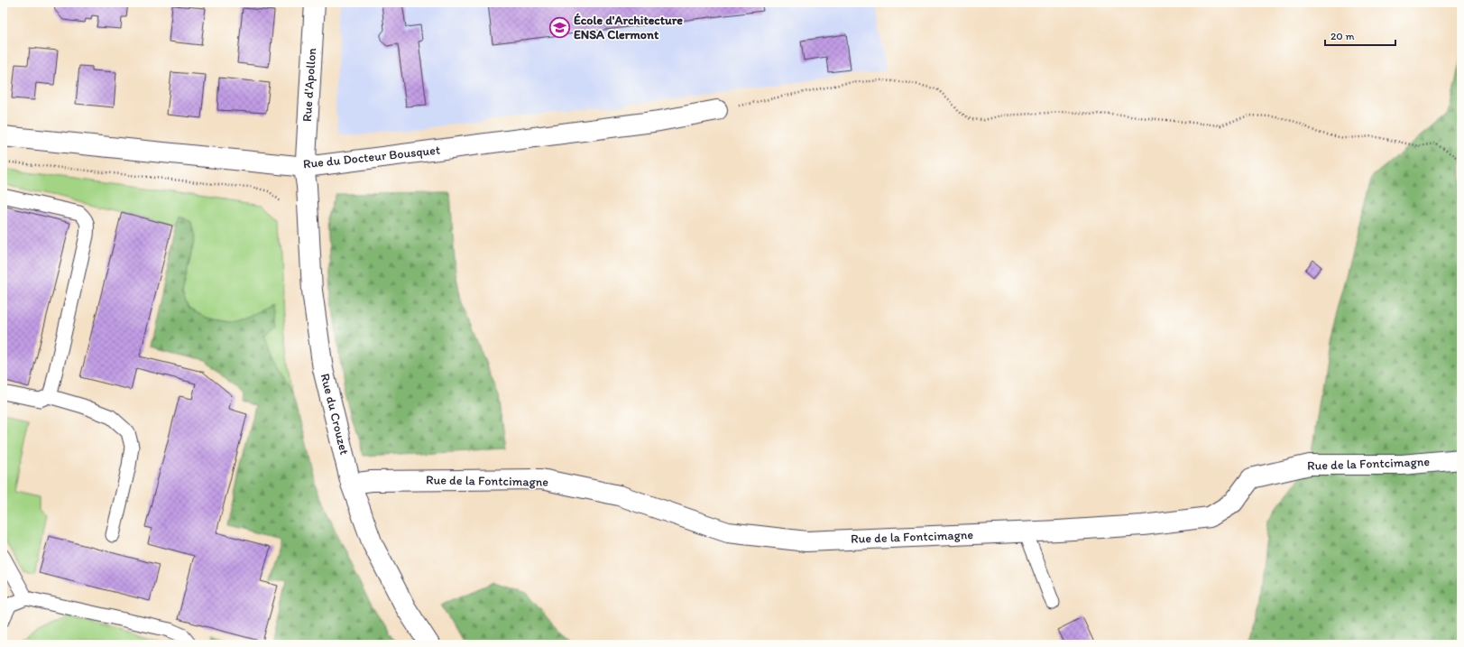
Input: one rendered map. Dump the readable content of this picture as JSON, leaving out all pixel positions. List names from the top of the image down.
{
  "streets": {
    "street": [
      "Rue d'Apollon",
      "Rue du Docteur Bousquet",
      "Rue du Crouzet",
      "Rue de la Fontcimagne"
    ]
  },
  "crossings": [
    ["Rue d'Apollon", "Rue du Docteur Bousquet"],
    ["Rue d'Apollon", "Rue du Crouzet"],
    ["Rue du Docteur Bousquet", "Rue du Crouzet"],
    ["Rue du Crouzet", "Rue de la Fontcimagne"]
  ],
  "places": {
    "school or university": ["École d'Architecture ENSA Clermont"]
  },
  "scale_bar": "20 m"
}
